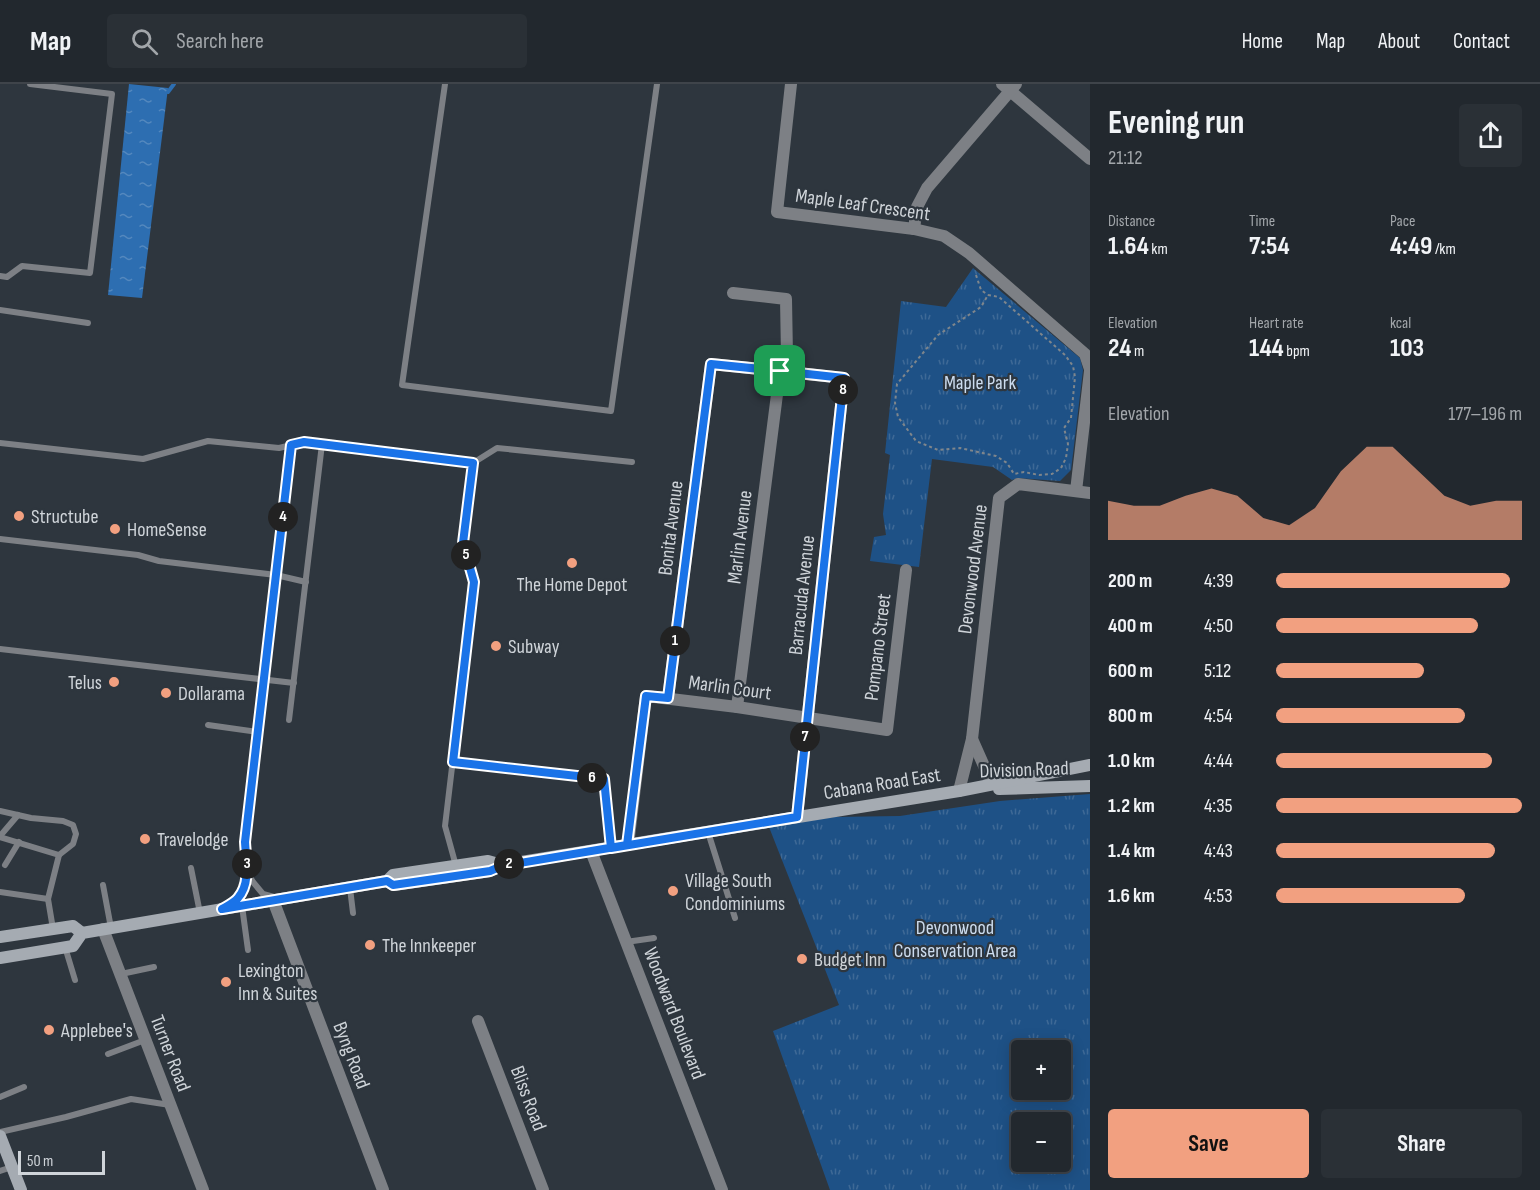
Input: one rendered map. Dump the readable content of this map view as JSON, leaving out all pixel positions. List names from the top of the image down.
{
  "streets": {
    "main road": ["Division Road", "Cabana Road East"],
    "street": [
      "Maple Leaf Crescent",
      "Bonita Avenue",
      "Marlin Avenue",
      "Devonwood Avenue",
      "Barracuda Avenue",
      "Pompano Street",
      "Marlin Court",
      "Woodward Boulevard",
      "Turner Road",
      "Byng Road",
      "Bliss Road"
    ]
  },
  "crossings": [
    ["Maple Leaf Crescent", "Devonwood Avenue"],
    ["Bonita Avenue", "Marlin Avenue"],
    ["Bonita Avenue", "Barracuda Avenue"],
    ["Bonita Avenue", "Marlin Court"],
    ["Marlin Avenue", "Barracuda Avenue"],
    ["Marlin Avenue", "Marlin Court"],
    ["Devonwood Avenue", "Division Road"],
    ["Devonwood Avenue", "Cabana Road East"],
    ["Barracuda Avenue", "Marlin Court"],
    ["Barracuda Avenue", "Cabana Road East"],
    ["Pompano Street", "Marlin Court"],
    ["Marlin Court", "Cabana Road East"],
    ["Division Road", "Cabana Road East"],
    ["Cabana Road East", "Woodward Boulevard"],
    ["Cabana Road East", "Turner Road"],
    ["Cabana Road East", "Byng Road"]
  ],
  "parks": ["Maple Park", "Devonwood Conservation Area"],
  "places": [
    "Structube",
    "HomeSense",
    "The Home Depot",
    "Subway",
    "Telus",
    "Dollarama",
    "Travelodge",
    "Village South Condominiums",
    "The Innkeeper",
    "Budget Inn",
    "Lexington Inn & Suites",
    "Applebee's"
  ],
  "scale_bar": "50 m",
  "page": {
    "header": "Map",
    "search": "Search here",
    "nav": [
      "Home",
      "Map",
      "About",
      "Contact"
    ],
    "heading": ["Evening run", "21:12"],
    "stats": [
      ["Distance", "1.64 km"],
      ["Time", "7:54"],
      ["Pace", "4:49 /km"],
      ["Elevation", "24 m"],
      ["Heart rate", "144 bpm"],
      ["kcal", "103"]
    ],
    "pins": [
      "8",
      "4",
      "5",
      "1",
      "7",
      "6",
      "2",
      "3"
    ],
    "chart": ["Elevation", "177–196 m"],
    "list": [
      {
        "name": "200 m",
        "note": "4:39"
      },
      {
        "name": "400 m",
        "note": "4:50"
      },
      {
        "name": "600 m",
        "note": "5:12"
      },
      {
        "name": "800 m",
        "note": "4:54"
      },
      {
        "name": "1.0 km",
        "note": "4:44"
      },
      {
        "name": "1.2 km",
        "note": "4:35"
      },
      {
        "name": "1.4 km",
        "note": "4:43"
      },
      {
        "name": "1.6 km",
        "note": "4:53"
      }
    ],
    "map_buttons": ["+", "−"],
    "buttons": ["Save", "Share"],
    "scale": "50 m"
  }
}
